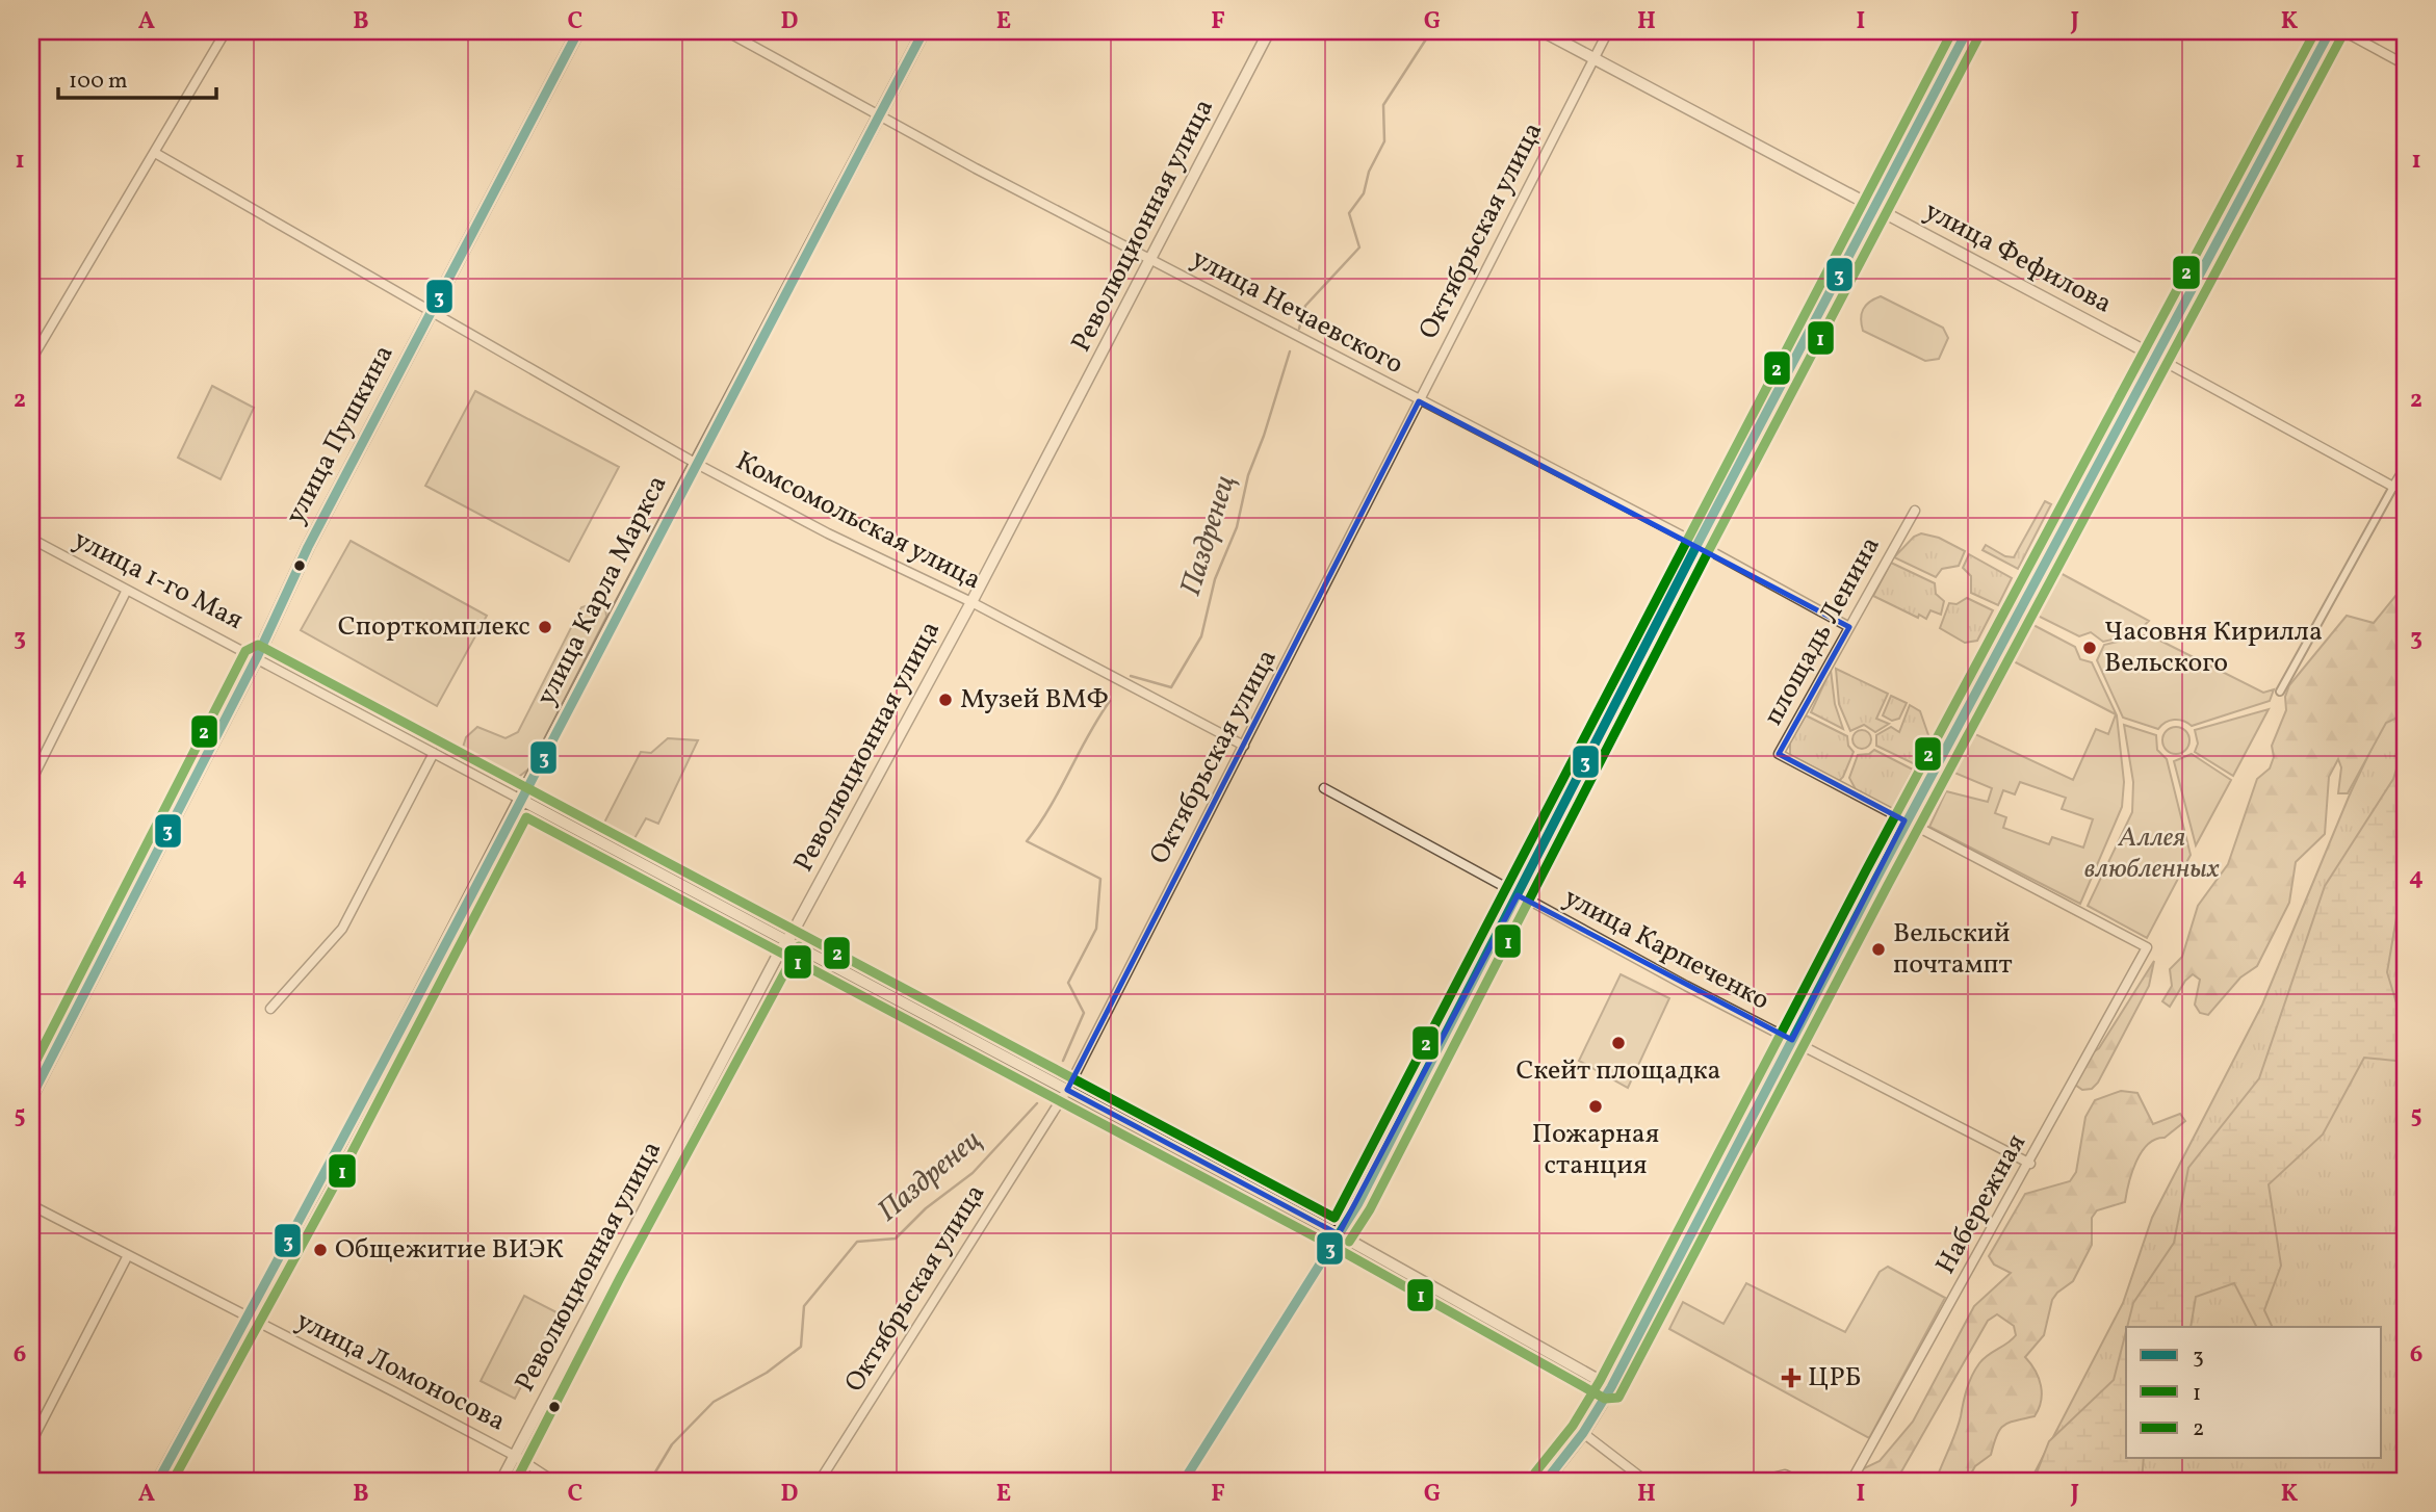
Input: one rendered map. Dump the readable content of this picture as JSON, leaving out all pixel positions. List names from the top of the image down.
{
  "streets": {
    "main road": ["улица Пушкина", "улица 1-го Мая", "улица Карла Маркса"],
    "street": [
      "Революционная улица",
      "Октябрьская улица",
      "улица Фефилова",
      "улица Нечаевского",
      "Комсомольская улица",
      "площадь Ленина",
      "улица Карпеченко",
      "Набережная",
      "улица Ломоносова"
    ]
  },
  "crossings": [
    ["Революционная улица", "улица Нечаевского"],
    ["Революционная улица", "Комсомольская улица"],
    ["Революционная улица", "улица 1-го Мая"],
    ["Революционная улица", "улица Ломоносова"],
    ["Октябрьская улица", "улица Фефилова"],
    ["Октябрьская улица", "улица Нечаевского"],
    ["Октябрьская улица", "Комсомольская улица"],
    ["Октябрьская улица", "улица 1-го Мая"],
    ["улица Нечаевского", "улица Карла Маркса"],
    ["улица Нечаевского", "площадь Ленина"],
    ["улица Пушкина", "Комсомольская улица"],
    ["улица Пушкина", "улица 1-го Мая"],
    ["Комсомольская улица", "улица Карла Маркса"],
    ["улица 1-го Мая", "улица Карла Маркса"],
    ["улица Карла Маркса", "улица Ломоносова"],
    ["площадь Ленина", "Набережная"],
    ["улица Карпеченко", "Набережная"]
  ],
  "water": ["Паздренец"],
  "parks": ["Аллея влюбленных"],
  "places": {
    "other": [
      "Спорткомплекс",
      "Часовня Кирилла Вельского",
      "Музей ВМФ",
      "Вельский почтампт",
      "Скейт площадка",
      "Пожарная станция",
      "Общежитие ВИЭК"
    ],
    "health": ["ЦРБ"]
  },
  "lines": ["transit line 3", "transit line 2", "transit line 1"],
  "legend": ["3", "1", "2"],
  "scale_bar": "100 m",
  "grid": {
    "columns": [
      "A",
      "B",
      "C",
      "D",
      "E",
      "F",
      "G",
      "H",
      "I",
      "J",
      "K"
    ],
    "rows": [
      "1",
      "2",
      "3",
      "4",
      "5",
      "6"
    ]
  }
}
